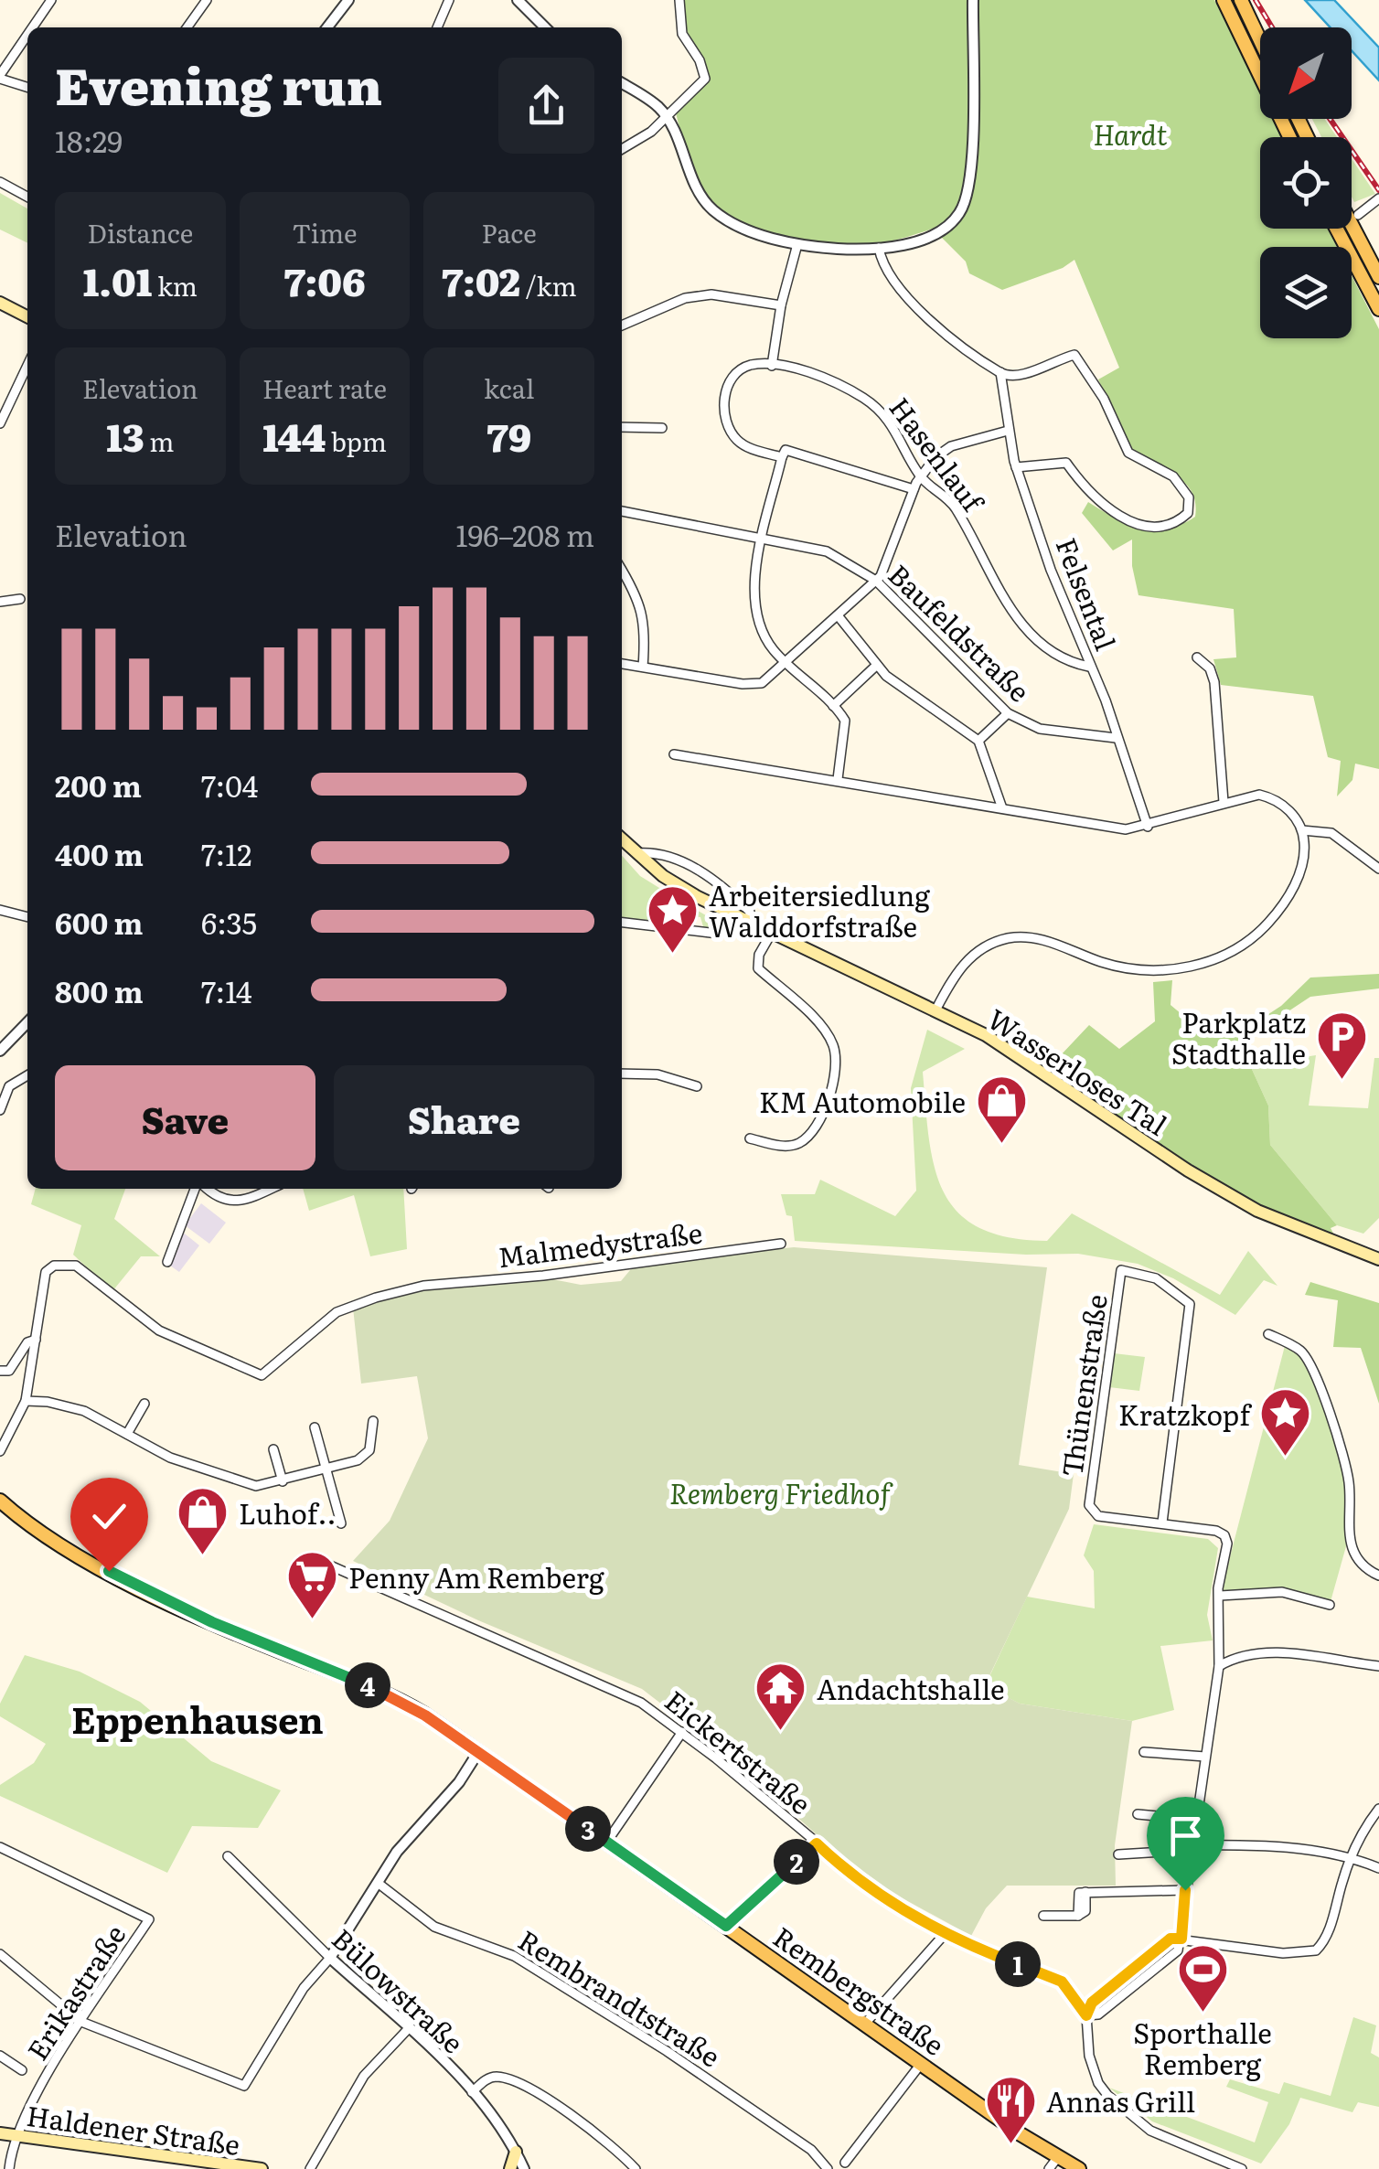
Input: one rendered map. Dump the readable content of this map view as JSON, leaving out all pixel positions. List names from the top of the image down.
{
  "streets": {
    "main road": ["Wasserloses Tal", "Rembergstraße", "Haldener Straße"],
    "street": [
      "Hasenlauf",
      "Felsental",
      "Baufeldstraße",
      "Malmedystraße",
      "Thünenstraße",
      "Eickertstraße",
      "Bülowstraße",
      "Erikastraße",
      "Rembrandtstraße"
    ]
  },
  "crossings": [
    ["Hasenlauf", "Felsental"],
    ["Felsental", "Baufeldstraße"],
    ["Erikastraße", "Haldener Straße"]
  ],
  "districts": ["Eppenhausen"],
  "parks": ["Hardt", "Remberg Friedhof"],
  "places": {
    "place": ["Arbeitersiedlung Walddorfstraße", "Kratzkopf"],
    "parking": ["Parkplatz Stadthalle"],
    "shop": ["KM Automobile", "Luhof.."],
    "supermarket": ["Penny Am Remberg"],
    "temple": ["Andachtshalle"],
    "sports": ["Sporthalle Remberg"],
    "restaurant": ["Annas Grill"]
  },
  "north": "bottom left",
  "page": {
    "heading": ["Evening run", "18:29"],
    "stats": [
      ["Distance", "1.01 km"],
      ["Time", "7:06"],
      ["Pace", "7:02 /km"],
      ["Elevation", "13 m"],
      ["Heart rate", "144 bpm"],
      ["kcal", "79"]
    ],
    "chart": ["Elevation", "196–208 m"],
    "list": [
      {
        "name": "200 m",
        "note": "7:04"
      },
      {
        "name": "400 m",
        "note": "7:12"
      },
      {
        "name": "600 m",
        "note": "6:35"
      },
      {
        "name": "800 m",
        "note": "7:14"
      }
    ],
    "buttons": ["Save", "Share"],
    "pins": [
      "4",
      "3",
      "2",
      "1"
    ]
  }
}
